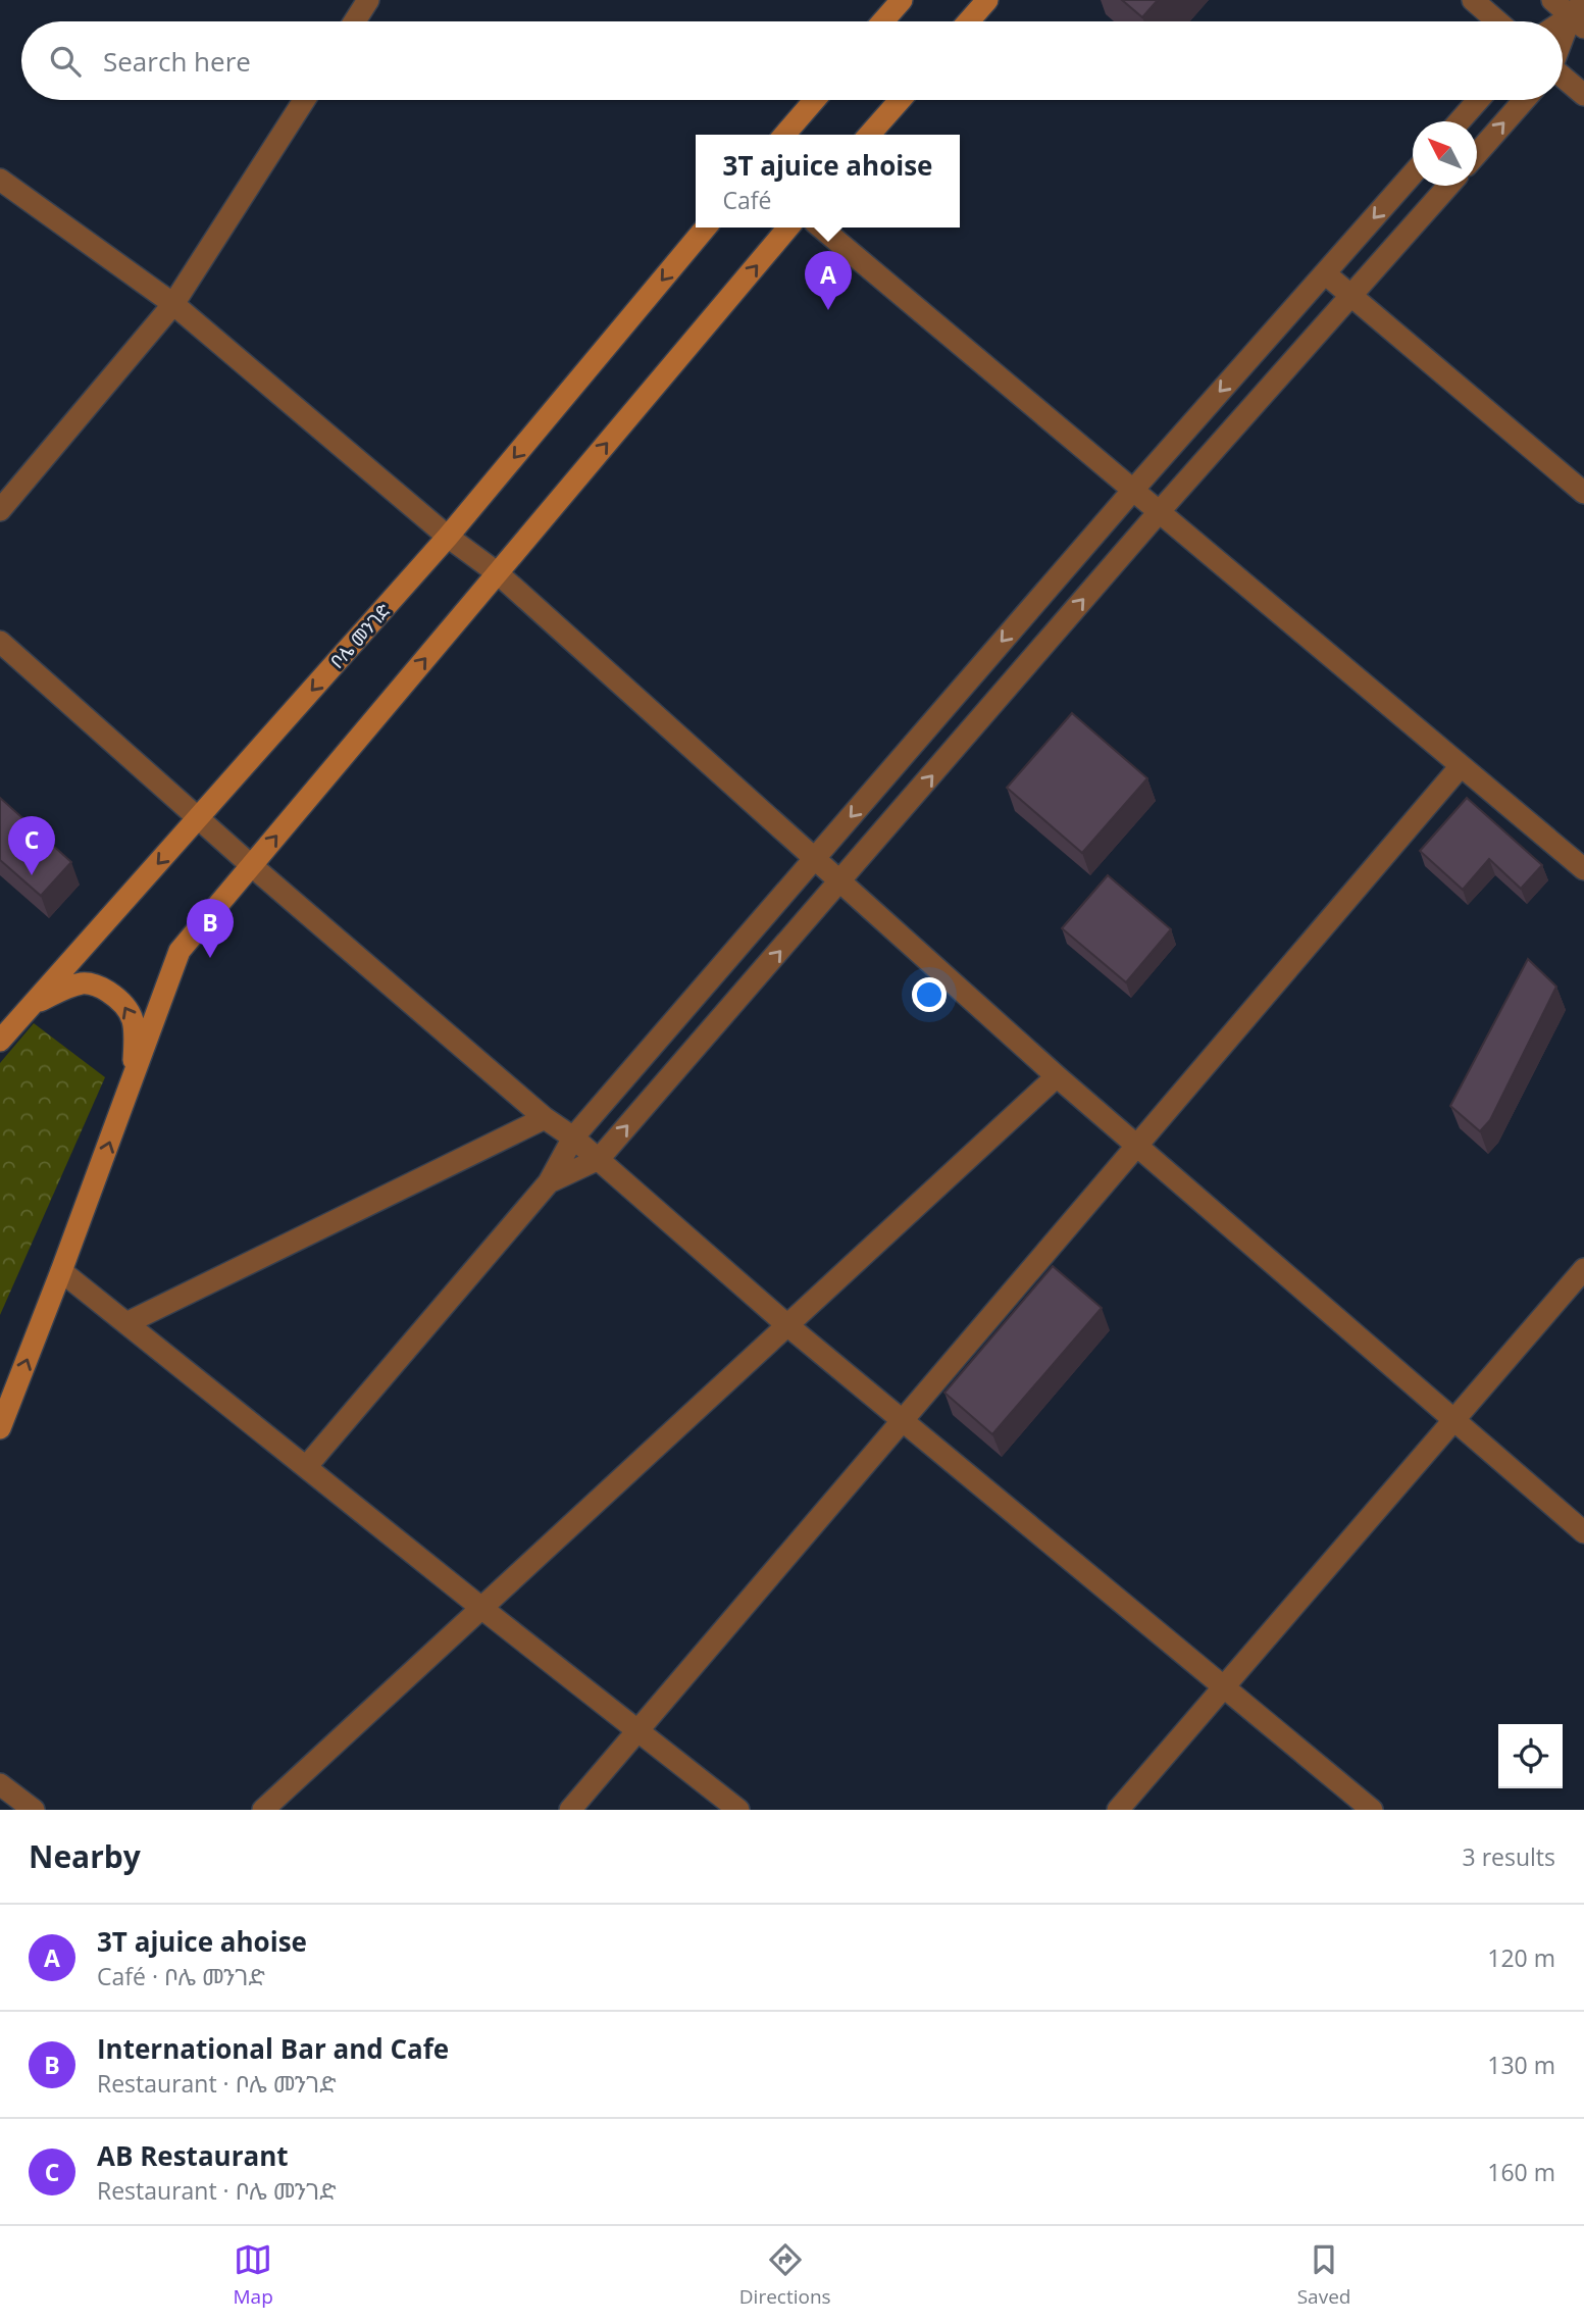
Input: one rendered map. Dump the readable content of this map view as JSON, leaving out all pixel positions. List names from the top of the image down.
{
  "streets": {
    "main road": ["ቦሌ መንገድ"]
  },
  "north": "top left",
  "page": {
    "search": "Search here",
    "popup": ["3T ajuice ahoise", "Café"],
    "pins": ["A", "C", "B"],
    "heading": ["Nearby", "3 results"],
    "list": [
      {
        "mark": "A",
        "name": "3T ajuice ahoise",
        "note": "Café · ቦሌ መንገድ",
        "value": "120 m"
      },
      {
        "mark": "B",
        "name": "International Bar and Cafe",
        "note": "Restaurant · ቦሌ መንገድ",
        "value": "130 m"
      },
      {
        "mark": "C",
        "name": "AB Restaurant",
        "note": "Restaurant · ቦሌ መንገድ",
        "value": "160 m"
      }
    ],
    "nav": ["Map", "Directions", "Saved"]
  }
}
